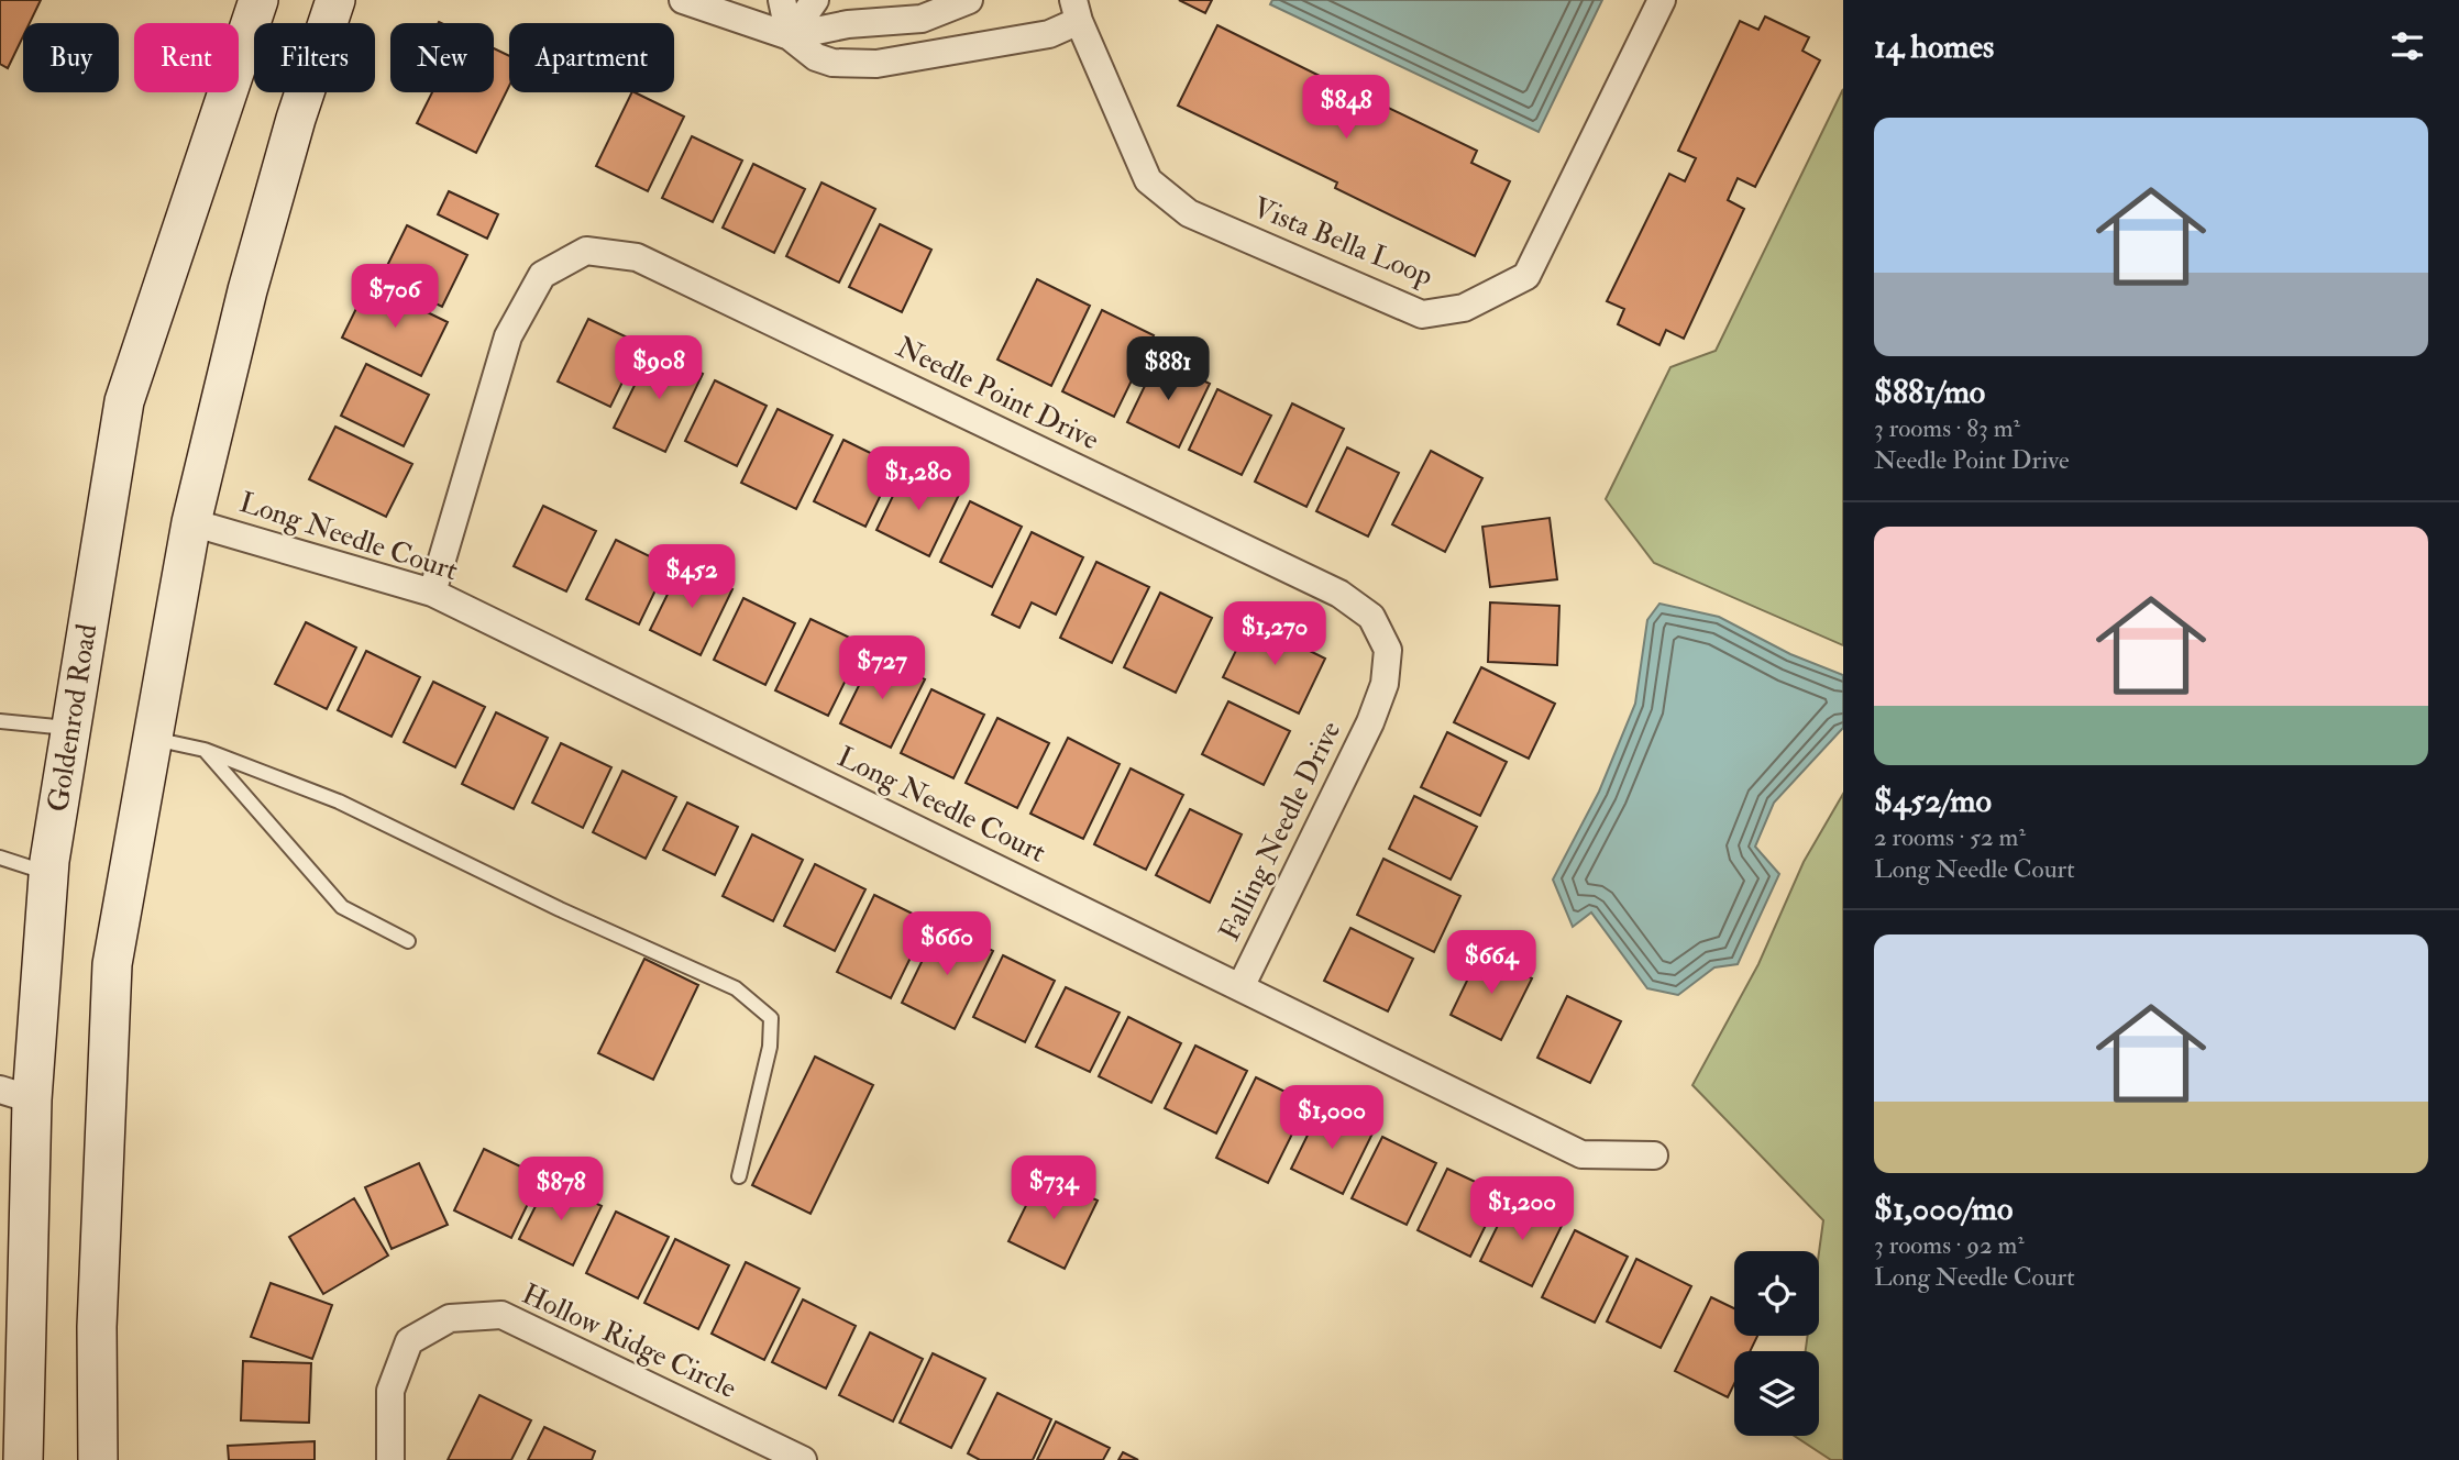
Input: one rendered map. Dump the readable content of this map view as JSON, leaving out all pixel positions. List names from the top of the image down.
{
  "streets": {
    "main road": ["Goldenrod Road"],
    "street": [
      "Vista Bella Loop",
      "Needle Point Drive",
      "Long Needle Court",
      "Falling Needle Drive",
      "Hollow Ridge Circle"
    ]
  },
  "crossings": [
    ["Needle Point Drive", "Long Needle Court"],
    ["Needle Point Drive", "Falling Needle Drive"],
    ["Long Needle Court", "Falling Needle Drive"]
  ],
  "page": {
    "heading": "14 homes",
    "chip": [
      "Buy",
      "Rent",
      "Filters",
      "New",
      "Apartment"
    ],
    "price": [
      "$848",
      "$706",
      "$908",
      "$881",
      "$1,280",
      "$452",
      "$1,270",
      "$727",
      "$660",
      "$664",
      "$1,000",
      "$734",
      "$878",
      "$1,200"
    ],
    "list": [
      {
        "name": "$881/mo",
        "note": "3 rooms · 83 m² · Needle Point Drive"
      },
      {
        "name": "$452/mo",
        "note": "2 rooms · 52 m² · Long Needle Court"
      },
      {
        "name": "$1,000/mo",
        "note": "3 rooms · 92 m² · Long Needle Court"
      }
    ]
  }
}
